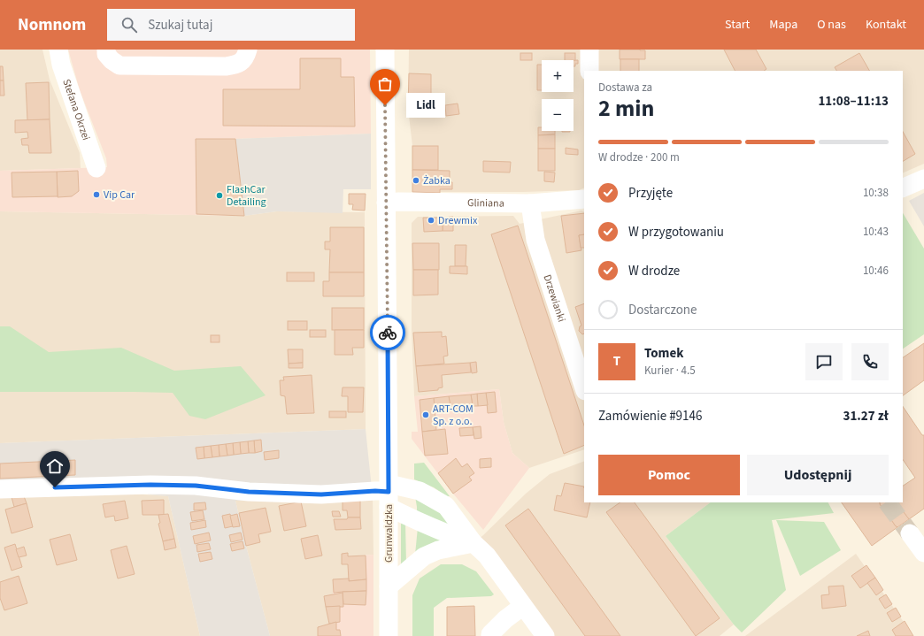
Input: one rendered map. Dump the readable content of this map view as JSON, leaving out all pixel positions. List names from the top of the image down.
{
  "streets": {
    "street": [
      "Stefana Okrzei",
      "Gliniana",
      "Drzewianki",
      "Grunwaldzka"
    ]
  },
  "crossings": [
    ["Gliniana", "Drzewianki"],
    ["Gliniana", "Grunwaldzka"]
  ],
  "places": [
    "Lidl",
    "Żabka",
    "Vip Car",
    "FlashCar Detailing",
    "Drewmix",
    "ART-COM Sp. z o.o."
  ],
  "page": {
    "header": "Nomnom",
    "search": "Szukaj tutaj",
    "nav": [
      "Start",
      "Mapa",
      "O nas",
      "Kontakt"
    ],
    "map_buttons": ["+", "−"],
    "heading": ["2 min", "Dostawa za", "11:08–11:13"],
    "panel": [
      "Tomek",
      "Kurier · 4.5",
      "Zamówienie #9146",
      "31.27 zł"
    ],
    "bubble": "Lidl",
    "bar": "W drodze · 200 m",
    "list": [
      ["Przyjęte", "10:38"],
      ["W przygotowaniu", "10:43"],
      ["W drodze", "10:46"],
      "Dostarczone"
    ],
    "round": "T",
    "buttons": ["Pomoc", "Udostępnij"]
  }
}
